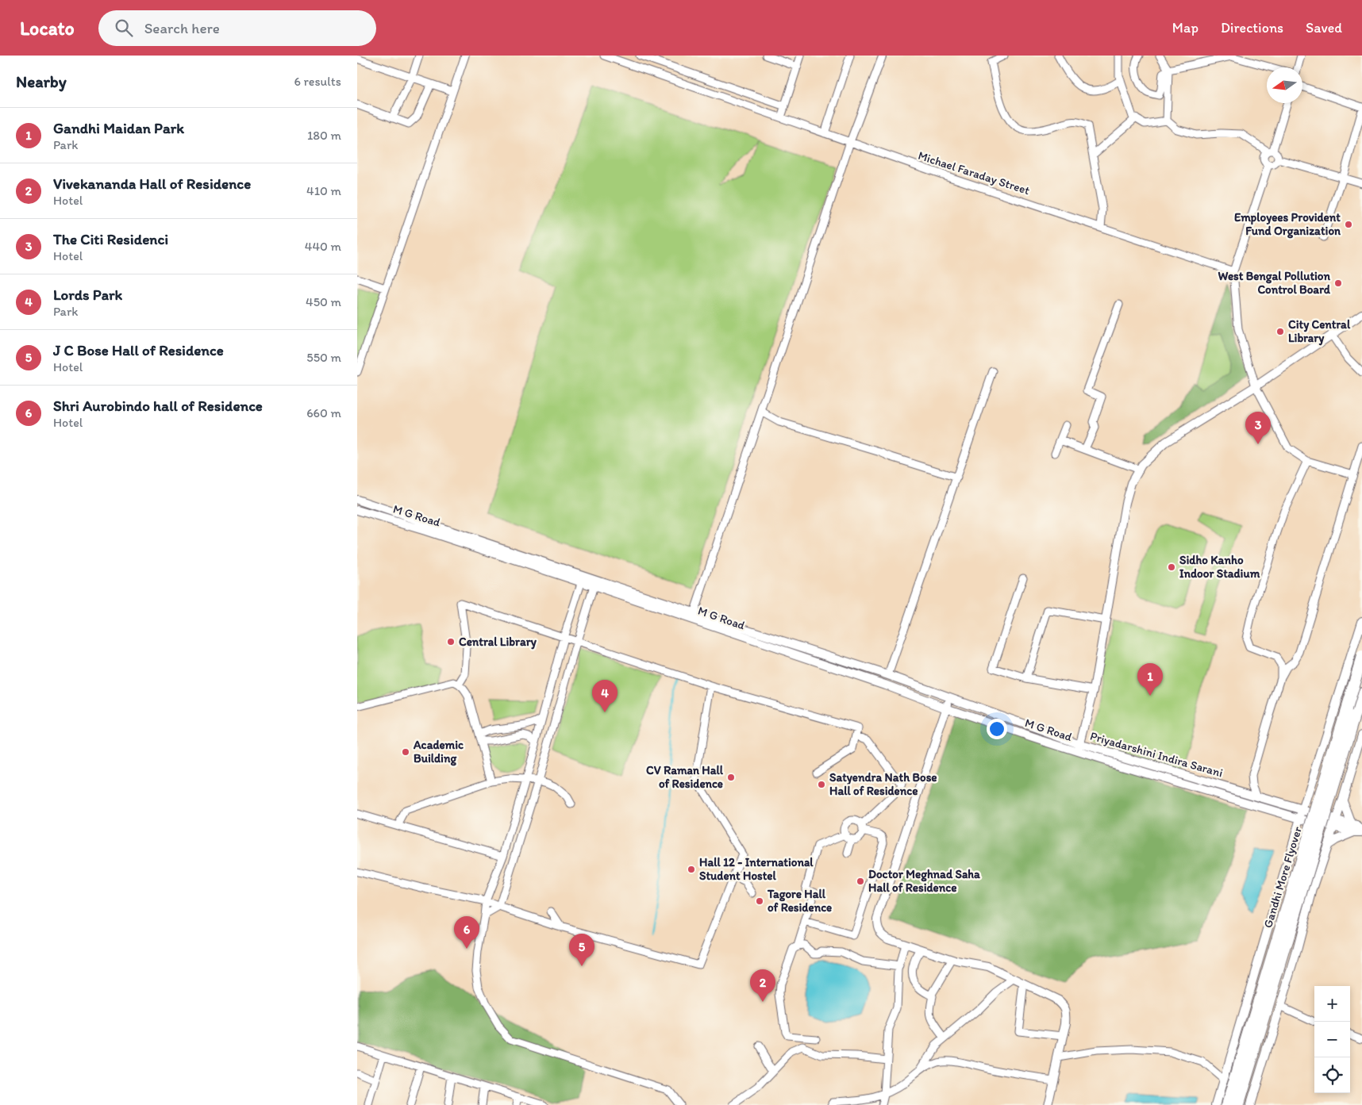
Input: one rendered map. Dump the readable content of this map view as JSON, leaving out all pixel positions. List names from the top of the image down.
{
  "streets": {
    "highway": ["Gandhi More Flyover"],
    "street": ["Michael Faraday Street", "M G Road", "Priyadarshini Indira Sarani"]
  },
  "crossings": [
    ["M G Road", "Priyadarshini Indira Sarani"]
  ],
  "places": [
    "Employees Provident Fund Organization",
    "West Bengal Pollution Control Board",
    "City Central Library",
    "Sidho Kanho Indoor Stadium",
    "Central Library",
    "Academic Building",
    "CV Raman Hall of Residence",
    "Satyendra Nath Bose Hall of Residence",
    "Hall 12 - International Student Hostel",
    "Doctor Meghnad Saha Hall of Residence",
    "Tagore Hall of Residence"
  ],
  "north": "left",
  "page": {
    "header": "Locato",
    "search": "Search here",
    "nav": ["Map", "Directions", "Saved"],
    "heading": ["Nearby", "6 results"],
    "list": [
      {
        "mark": "1",
        "name": "Gandhi Maidan Park",
        "note": "Park",
        "value": "180 m"
      },
      {
        "mark": "2",
        "name": "Vivekananda Hall of Residence",
        "note": "Hotel",
        "value": "410 m"
      },
      {
        "mark": "3",
        "name": "The Citi Residenci",
        "note": "Hotel",
        "value": "440 m"
      },
      {
        "mark": "4",
        "name": "Lords Park",
        "note": "Park",
        "value": "450 m"
      },
      {
        "mark": "5",
        "name": "J C Bose Hall of Residence",
        "note": "Hotel",
        "value": "550 m"
      },
      {
        "mark": "6",
        "name": "Shri Aurobindo hall of Residence",
        "note": "Hotel",
        "value": "660 m"
      }
    ],
    "pins": [
      "3",
      "1",
      "4",
      "6",
      "5",
      "2"
    ],
    "map_buttons": ["+", "−"]
  }
}
